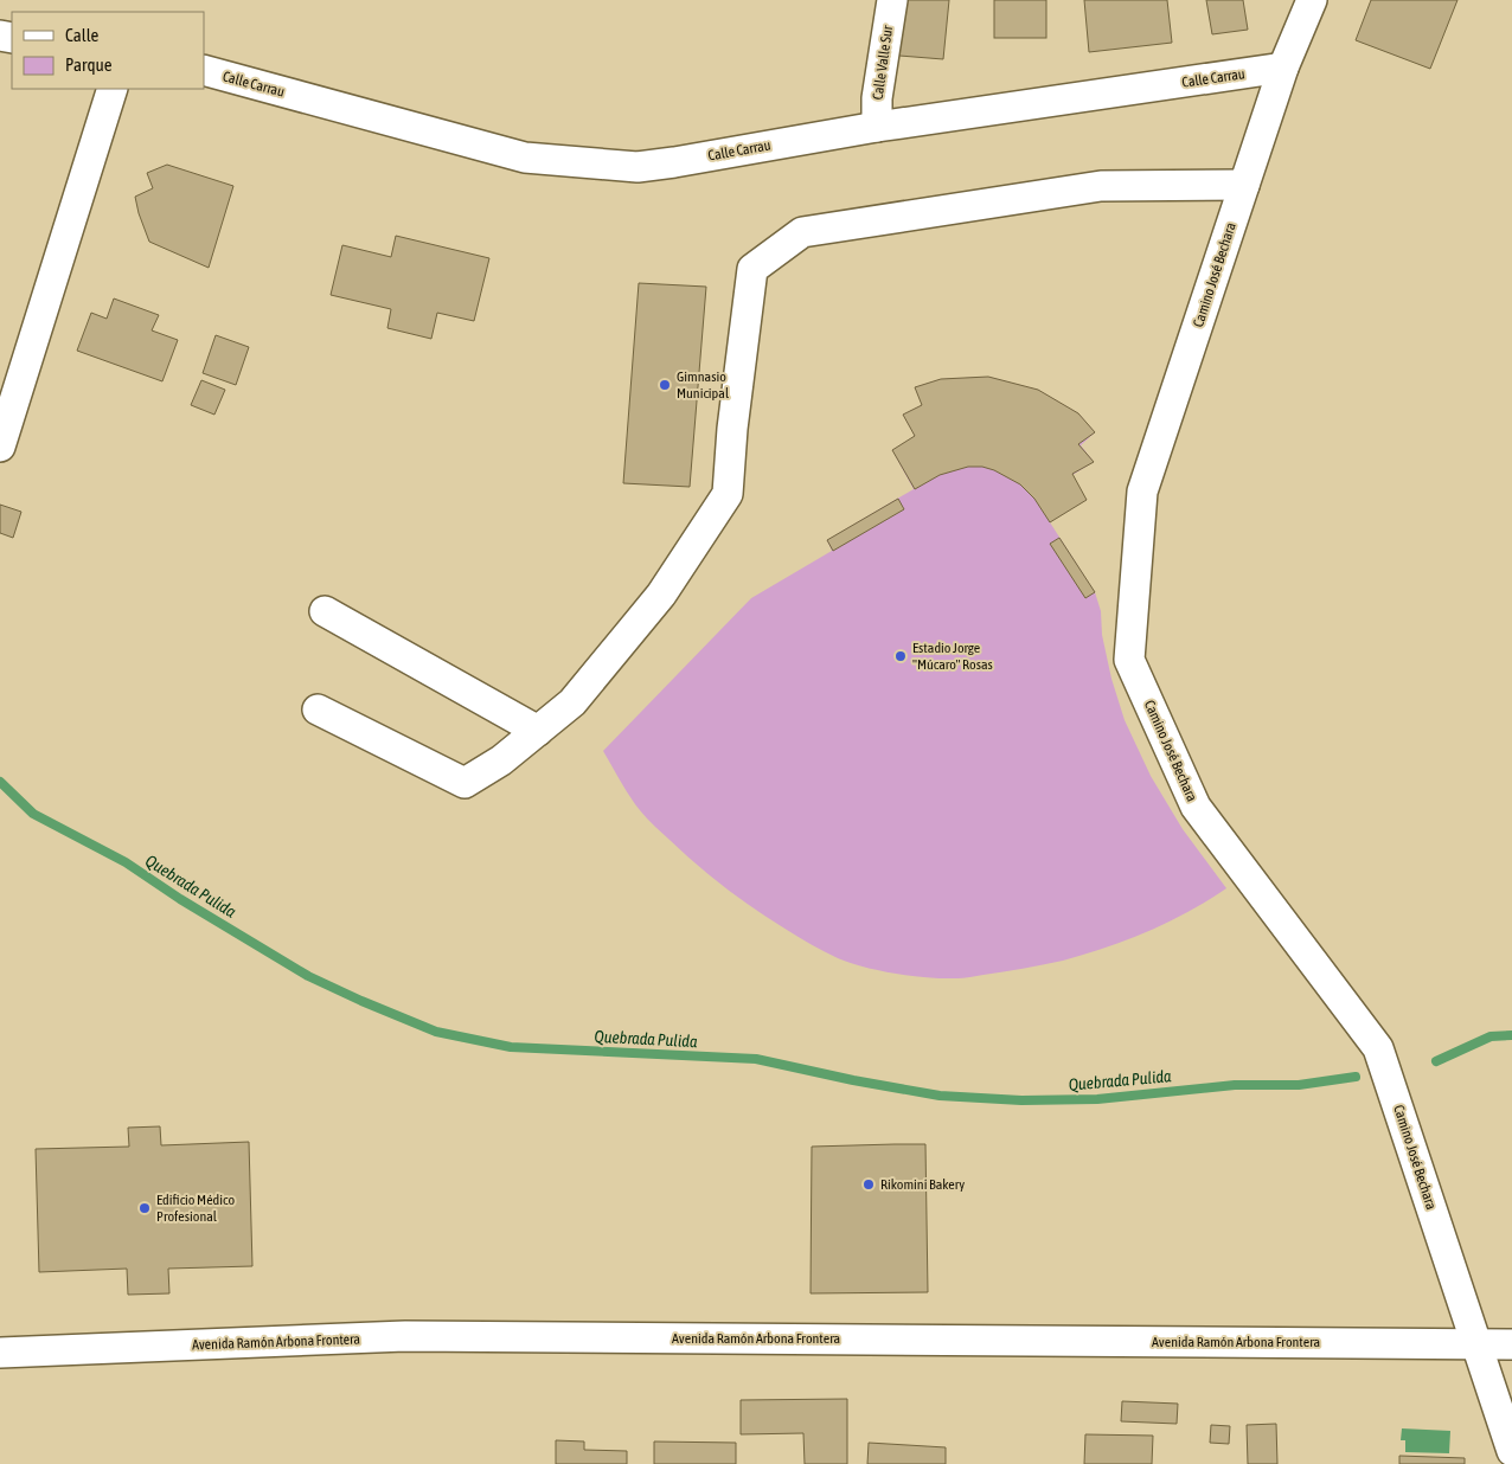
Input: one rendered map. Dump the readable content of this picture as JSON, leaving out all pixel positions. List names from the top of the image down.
{
  "streets": {
    "street": [
      "Calle Valle Sur",
      "Calle Carrau",
      "Camino José Bechara",
      "Avenida Ramón Arbona Frontera"
    ]
  },
  "crossings": [
    ["Calle Valle Sur", "Calle Carrau"],
    ["Calle Carrau", "Camino José Bechara"],
    ["Camino José Bechara", "Avenida Ramón Arbona Frontera"]
  ],
  "water": ["Quebrada Pulida"],
  "places": [
    "Gimnasio Municipal",
    "Estadio Jorge ''Múcaro'' Rosas",
    "Rikomini Bakery",
    "Edificio Médico Profesional"
  ],
  "legend": ["Calle", "Parque"]
}
